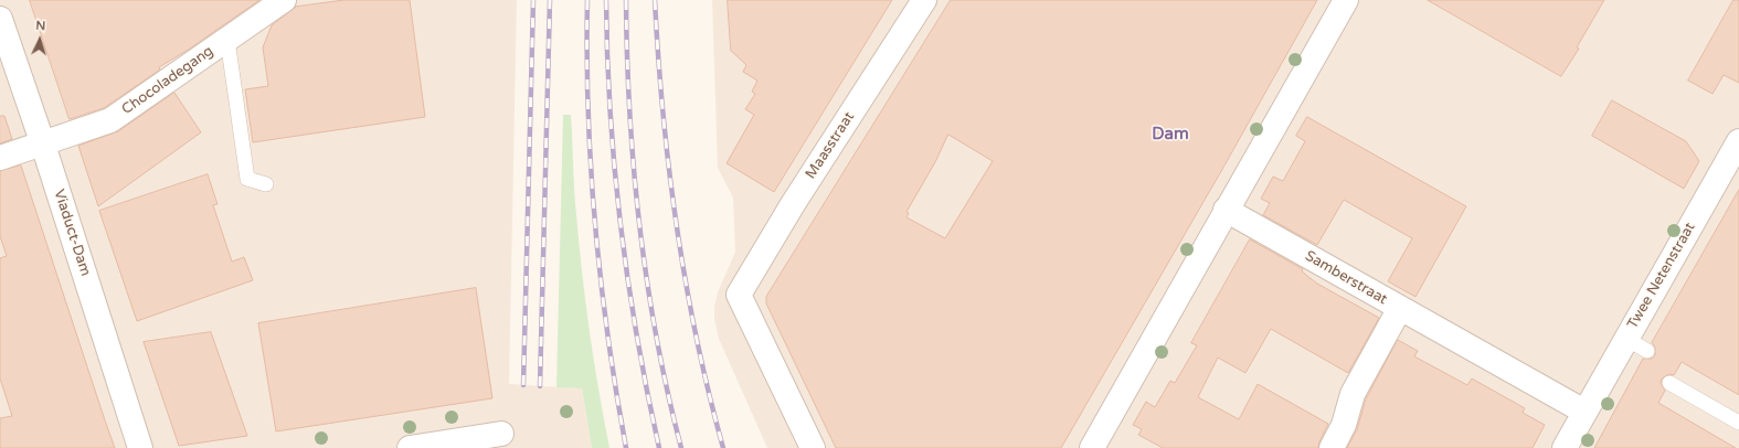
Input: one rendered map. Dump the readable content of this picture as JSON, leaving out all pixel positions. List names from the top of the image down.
{
  "streets": {
    "street": [
      "Chocoladegang",
      "Maasstraat",
      "Viaduct-Dam",
      "Twee Netenstraat",
      "Samberstraat"
    ]
  },
  "crossings": [
    ["Chocoladegang", "Viaduct-Dam"]
  ],
  "districts": ["Dam"],
  "north": "top"
}
